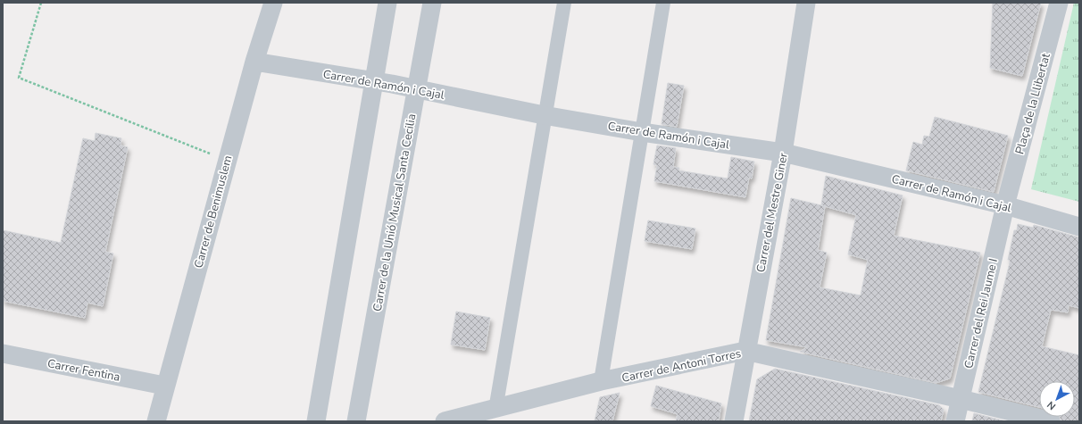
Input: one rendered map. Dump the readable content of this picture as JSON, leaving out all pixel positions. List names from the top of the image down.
{
  "streets": {
    "street": [
      "Carrer de Ramón i Cajal",
      "Plaça de la Llibertat",
      "Carrer de Benimuslem",
      "Carrer de la Unió Musical Santa Cecilia",
      "Carrer del Mestre Giner",
      "Carrer del Rei Jaume I",
      "Carrer de Antoni Torres",
      "Carrer Fentina"
    ]
  },
  "crossings": [
    ["Carrer de Ramón i Cajal", "Plaça de la Llibertat"],
    ["Carrer de Ramón i Cajal", "Carrer de Benimuslem"],
    ["Carrer de Ramón i Cajal", "Carrer de la Unió Musical Santa Cecilia"],
    ["Carrer de Ramón i Cajal", "Carrer del Mestre Giner"],
    ["Carrer de Ramón i Cajal", "Carrer del Rei Jaume I"],
    ["Plaça de la Llibertat", "Carrer del Rei Jaume I"],
    ["Carrer de Benimuslem", "Carrer Fentina"],
    ["Carrer del Mestre Giner", "Carrer de Antoni Torres"],
    ["Carrer del Rei Jaume I", "Carrer de Antoni Torres"]
  ],
  "north": "bottom left"
}
